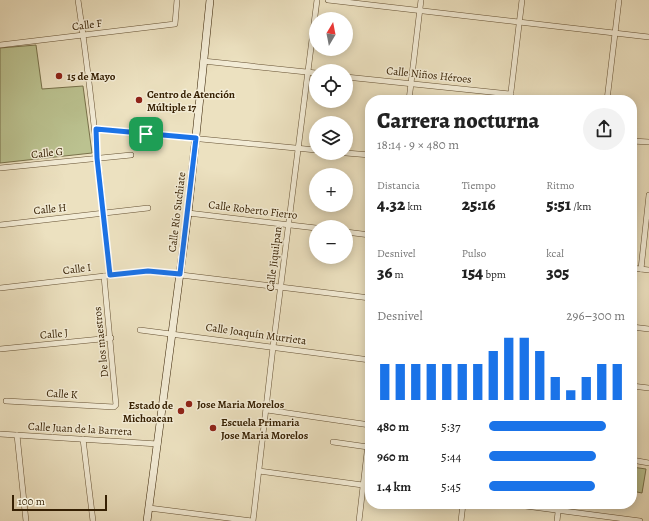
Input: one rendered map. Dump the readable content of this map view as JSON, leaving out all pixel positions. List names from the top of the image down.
{
  "streets": {
    "main road": ["Calle Río Suchiate"],
    "street": [
      "Calle F",
      "Calle Niños Héroes",
      "Calle G",
      "Calle H",
      "Calle Roberto Fierro",
      "Calle Jiquilpan",
      "Calle I",
      "Calle J",
      "Calle Joaquín Murrieta",
      "De los maestros",
      "Calle K",
      "Calle Juan de la Barrera"
    ]
  },
  "crossings": [
    ["Calle Roberto Fierro", "Calle Río Suchiate"],
    ["Calle Roberto Fierro", "Calle Jiquilpan"],
    ["Calle Río Suchiate", "Calle I"],
    ["Calle Río Suchiate", "Calle Joaquín Murrieta"],
    ["Calle Río Suchiate", "Calle Juan de la Barrera"],
    ["Calle Jiquilpan", "Calle I"],
    ["Calle Jiquilpan", "Calle Joaquín Murrieta"],
    ["Calle I", "De los maestros"],
    ["Calle J", "De los maestros"],
    ["De los maestros", "Calle K"]
  ],
  "places": [
    "15 de Mayo",
    "Centro de Atención Múltiple 17",
    "Jose Maria Morelos",
    "Estado de Michoacan",
    "Escuela Primaria Jose Maria Morelos"
  ],
  "scale_bar": "100 m",
  "north": "top",
  "page": {
    "map_buttons": ["+", "−"],
    "heading": ["Carrera nocturna", "18:14 · 9 × 480 m"],
    "stats": [
      ["Distancia", "4.32 km"],
      ["Tiempo", "25:16"],
      ["Ritmo", "5:51 /km"],
      ["Desnivel", "36 m"],
      ["Pulso", "154 bpm"],
      ["kcal", "305"]
    ],
    "chart": ["Desnivel", "296–300 m"],
    "list": [
      {
        "name": "480 m",
        "note": "5:37"
      },
      {
        "name": "960 m",
        "note": "5:44"
      },
      {
        "name": "1.4 km",
        "note": "5:45"
      }
    ],
    "scale": "100 m"
  }
}
